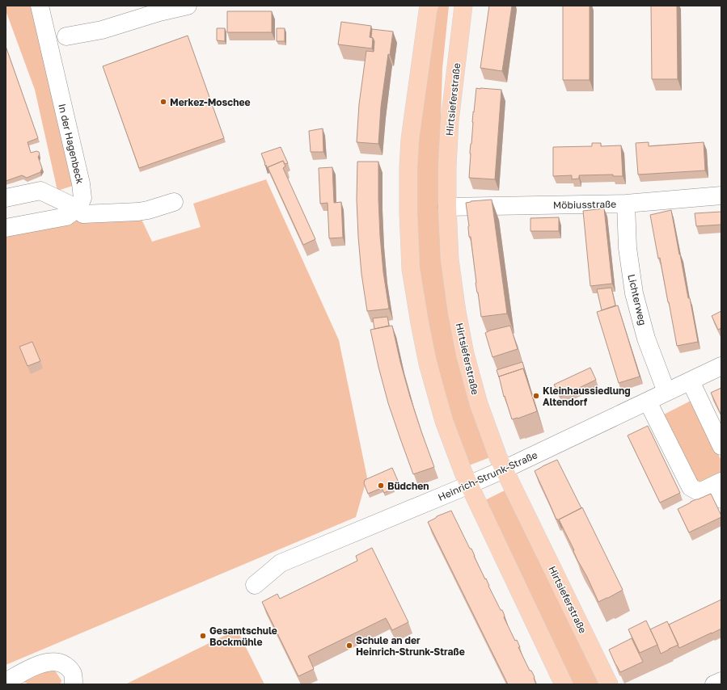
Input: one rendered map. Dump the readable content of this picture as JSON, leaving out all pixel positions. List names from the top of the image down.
{
  "streets": {
    "main road": ["Hirtsieferstraße"],
    "street": [
      "In der Hagenbeck",
      "Möbiusstraße",
      "Lichterweg",
      "Heinrich-Strunk-Straße"
    ]
  },
  "crossings": [
    ["Hirtsieferstraße", "Möbiusstraße"],
    ["Hirtsieferstraße", "Heinrich-Strunk-Straße"],
    ["Möbiusstraße", "Lichterweg"],
    ["Lichterweg", "Heinrich-Strunk-Straße"]
  ],
  "places": [
    "Merkez-Moschee",
    "Kleinhaussiedlung Altendorf",
    "Büdchen",
    "Gesamtschule Bockmühle",
    "Schule an der Heinrich-Strunk-Straße"
  ]
}
